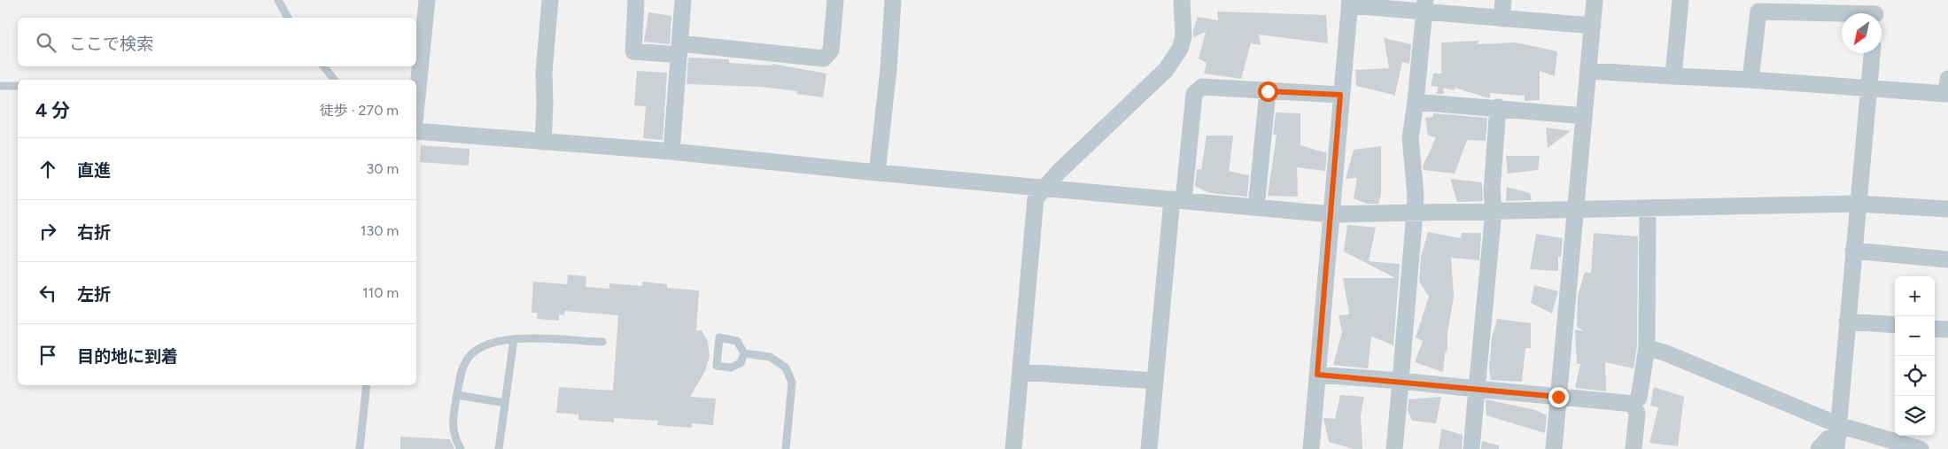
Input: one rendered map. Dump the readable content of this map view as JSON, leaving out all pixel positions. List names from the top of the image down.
{
  "north": "bottom left",
  "page": {
    "search": "ここで検索",
    "heading": ["4 分", "徒歩 · 270 m"],
    "list": [
      ["直進", "30 m"],
      ["右折", "130 m"],
      ["左折", "110 m"],
      "目的地に到着"
    ],
    "map_buttons": ["+", "−"]
  }
}
